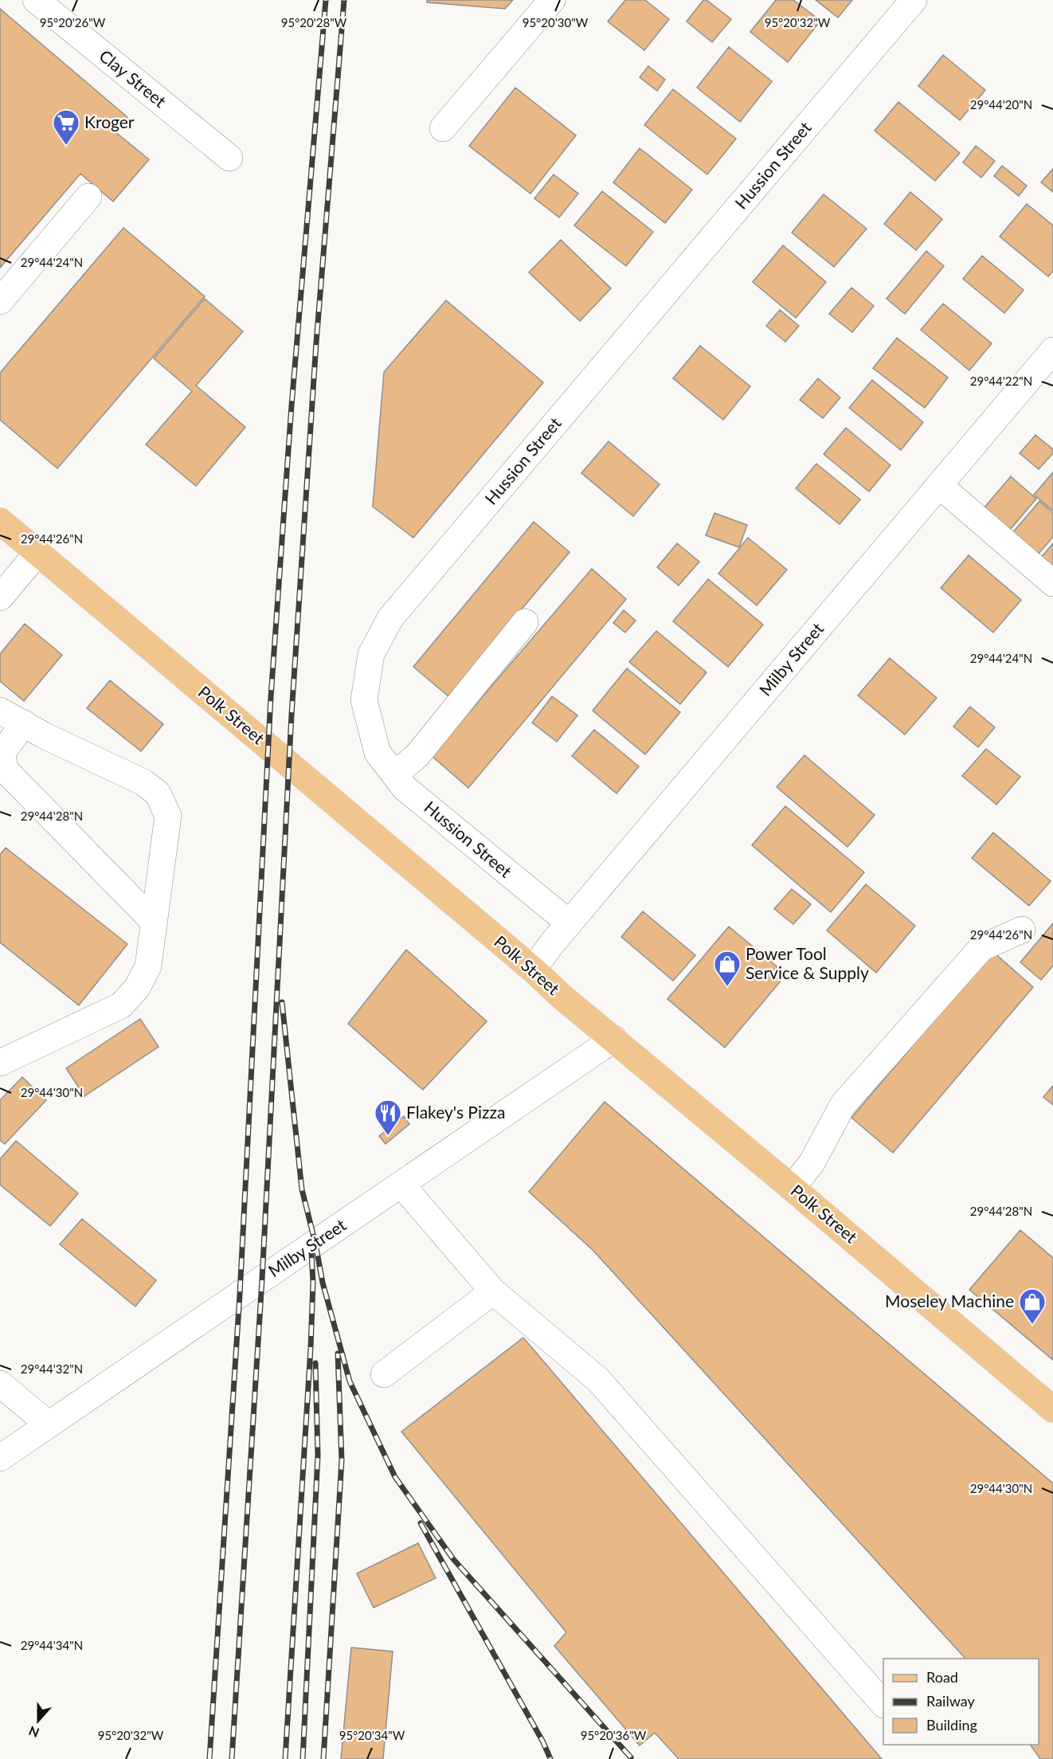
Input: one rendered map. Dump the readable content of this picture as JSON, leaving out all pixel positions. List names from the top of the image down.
{
  "streets": {
    "main road": ["Polk Street"],
    "street": ["Clay Street", "Hussion Street", "Milby Street"]
  },
  "crossings": [
    ["Hussion Street", "Milby Street"],
    ["Milby Street", "Polk Street"]
  ],
  "places": {
    "supermarket": ["Kroger"],
    "shop": ["Power Tool Service & Supply", "Moseley Machine"],
    "restaurant": ["Flakey's Pizza"]
  },
  "legend": ["Road", "Railway", "Building"],
  "north": "bottom",
  "coordinates": [
    "95°20'28\"W",
    "95°20'26\"W",
    "95°20'30\"W",
    "95°20'32\"W",
    "29°44'20\"N",
    "29°44'24\"N",
    "29°44'22\"N",
    "29°44'26\"N",
    "29°44'28\"N",
    "29°44'30\"N",
    "29°44'32\"N",
    "29°44'34\"N",
    "95°20'34\"W",
    "95°20'36\"W"
  ]
}
